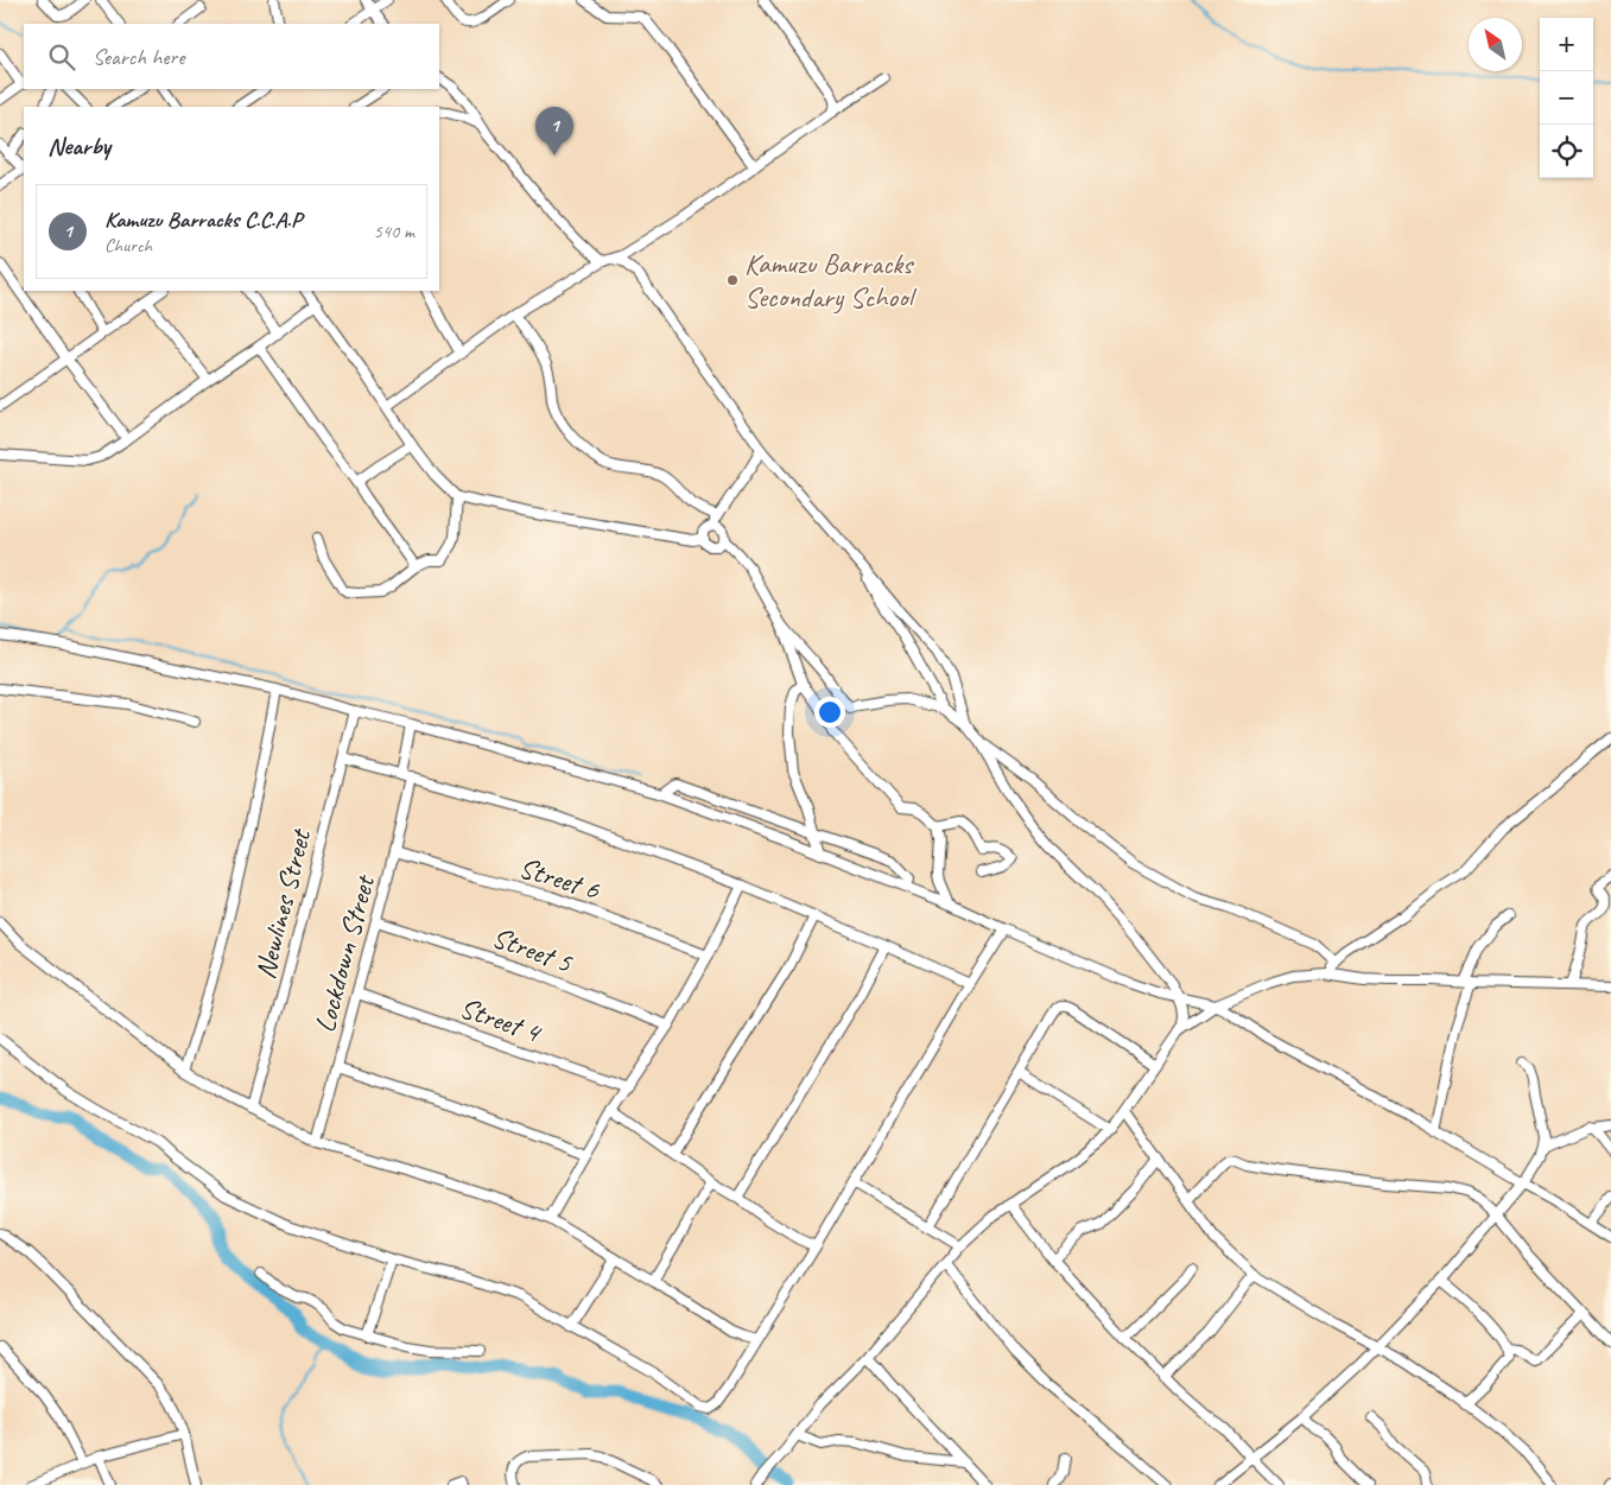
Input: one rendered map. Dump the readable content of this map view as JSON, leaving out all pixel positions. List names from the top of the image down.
{
  "streets": {
    "street": [
      "Street 6",
      "Newlines Street",
      "Street 5",
      "Lockdown Street",
      "Street 4"
    ]
  },
  "crossings": [
    ["Street 6", "Lockdown Street"],
    ["Street 5", "Lockdown Street"],
    ["Lockdown Street", "Street 4"]
  ],
  "places": ["Kamuzu Barracks Secondary School"],
  "north": "top left",
  "page": {
    "map_buttons": ["+", "−"],
    "search": "Search here",
    "pins": "1",
    "heading": "Nearby",
    "list": [
      {
        "mark": "1",
        "name": "Kamuzu Barracks C.C.A.P",
        "note": "Church",
        "value": "540 m"
      }
    ]
  }
}
